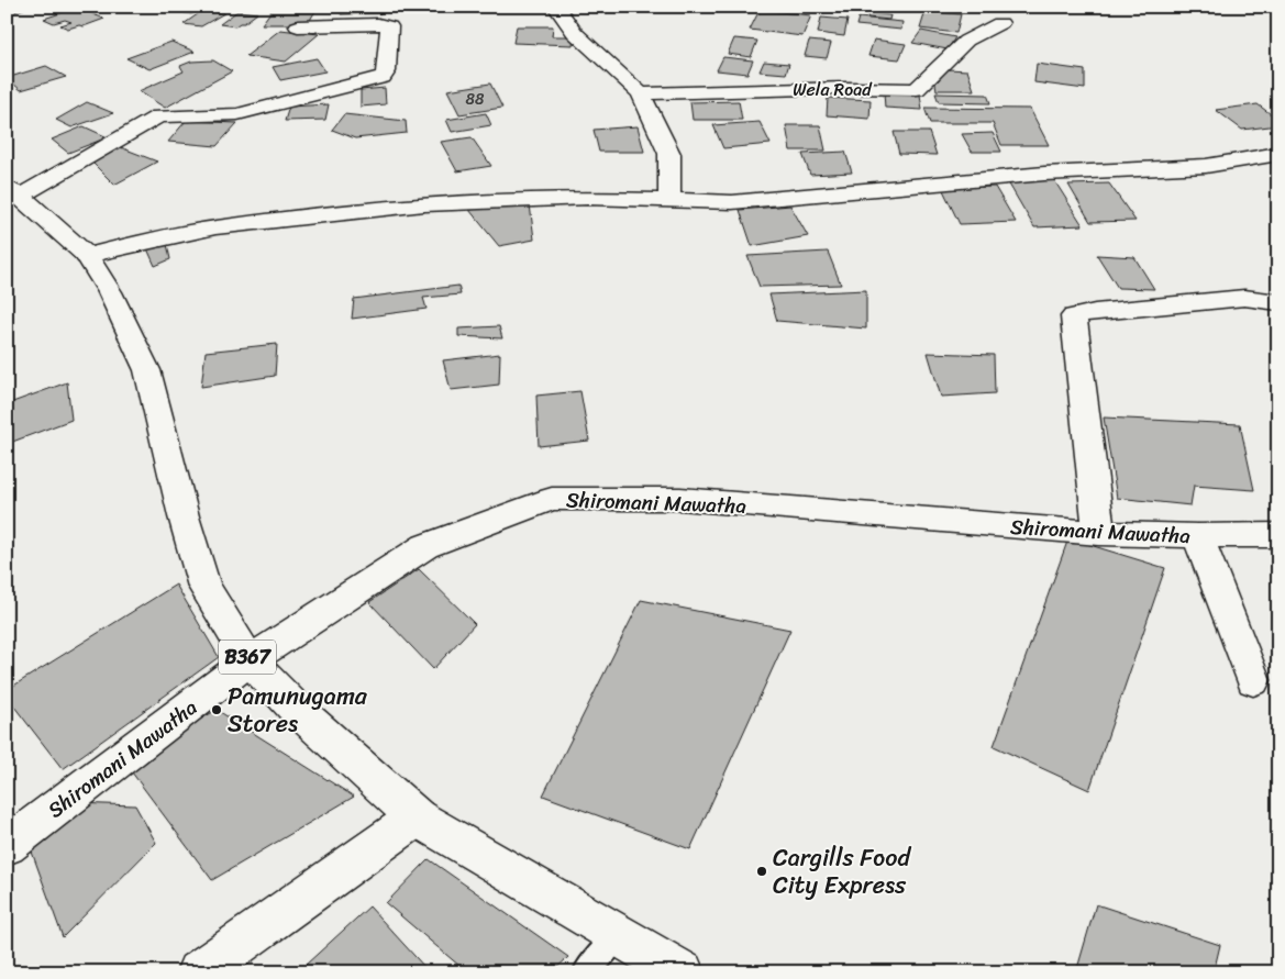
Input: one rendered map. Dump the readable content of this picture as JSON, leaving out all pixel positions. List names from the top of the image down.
{
  "streets": {
    "street": ["Wela Road", "Shiromani Mawatha", "B367"]
  },
  "crossings": [
    ["Shiromani Mawatha", "B367"]
  ],
  "places": ["Pamunugama Stores", "Cargills Food City Express"],
  "house_numbers": ["88"]
}
